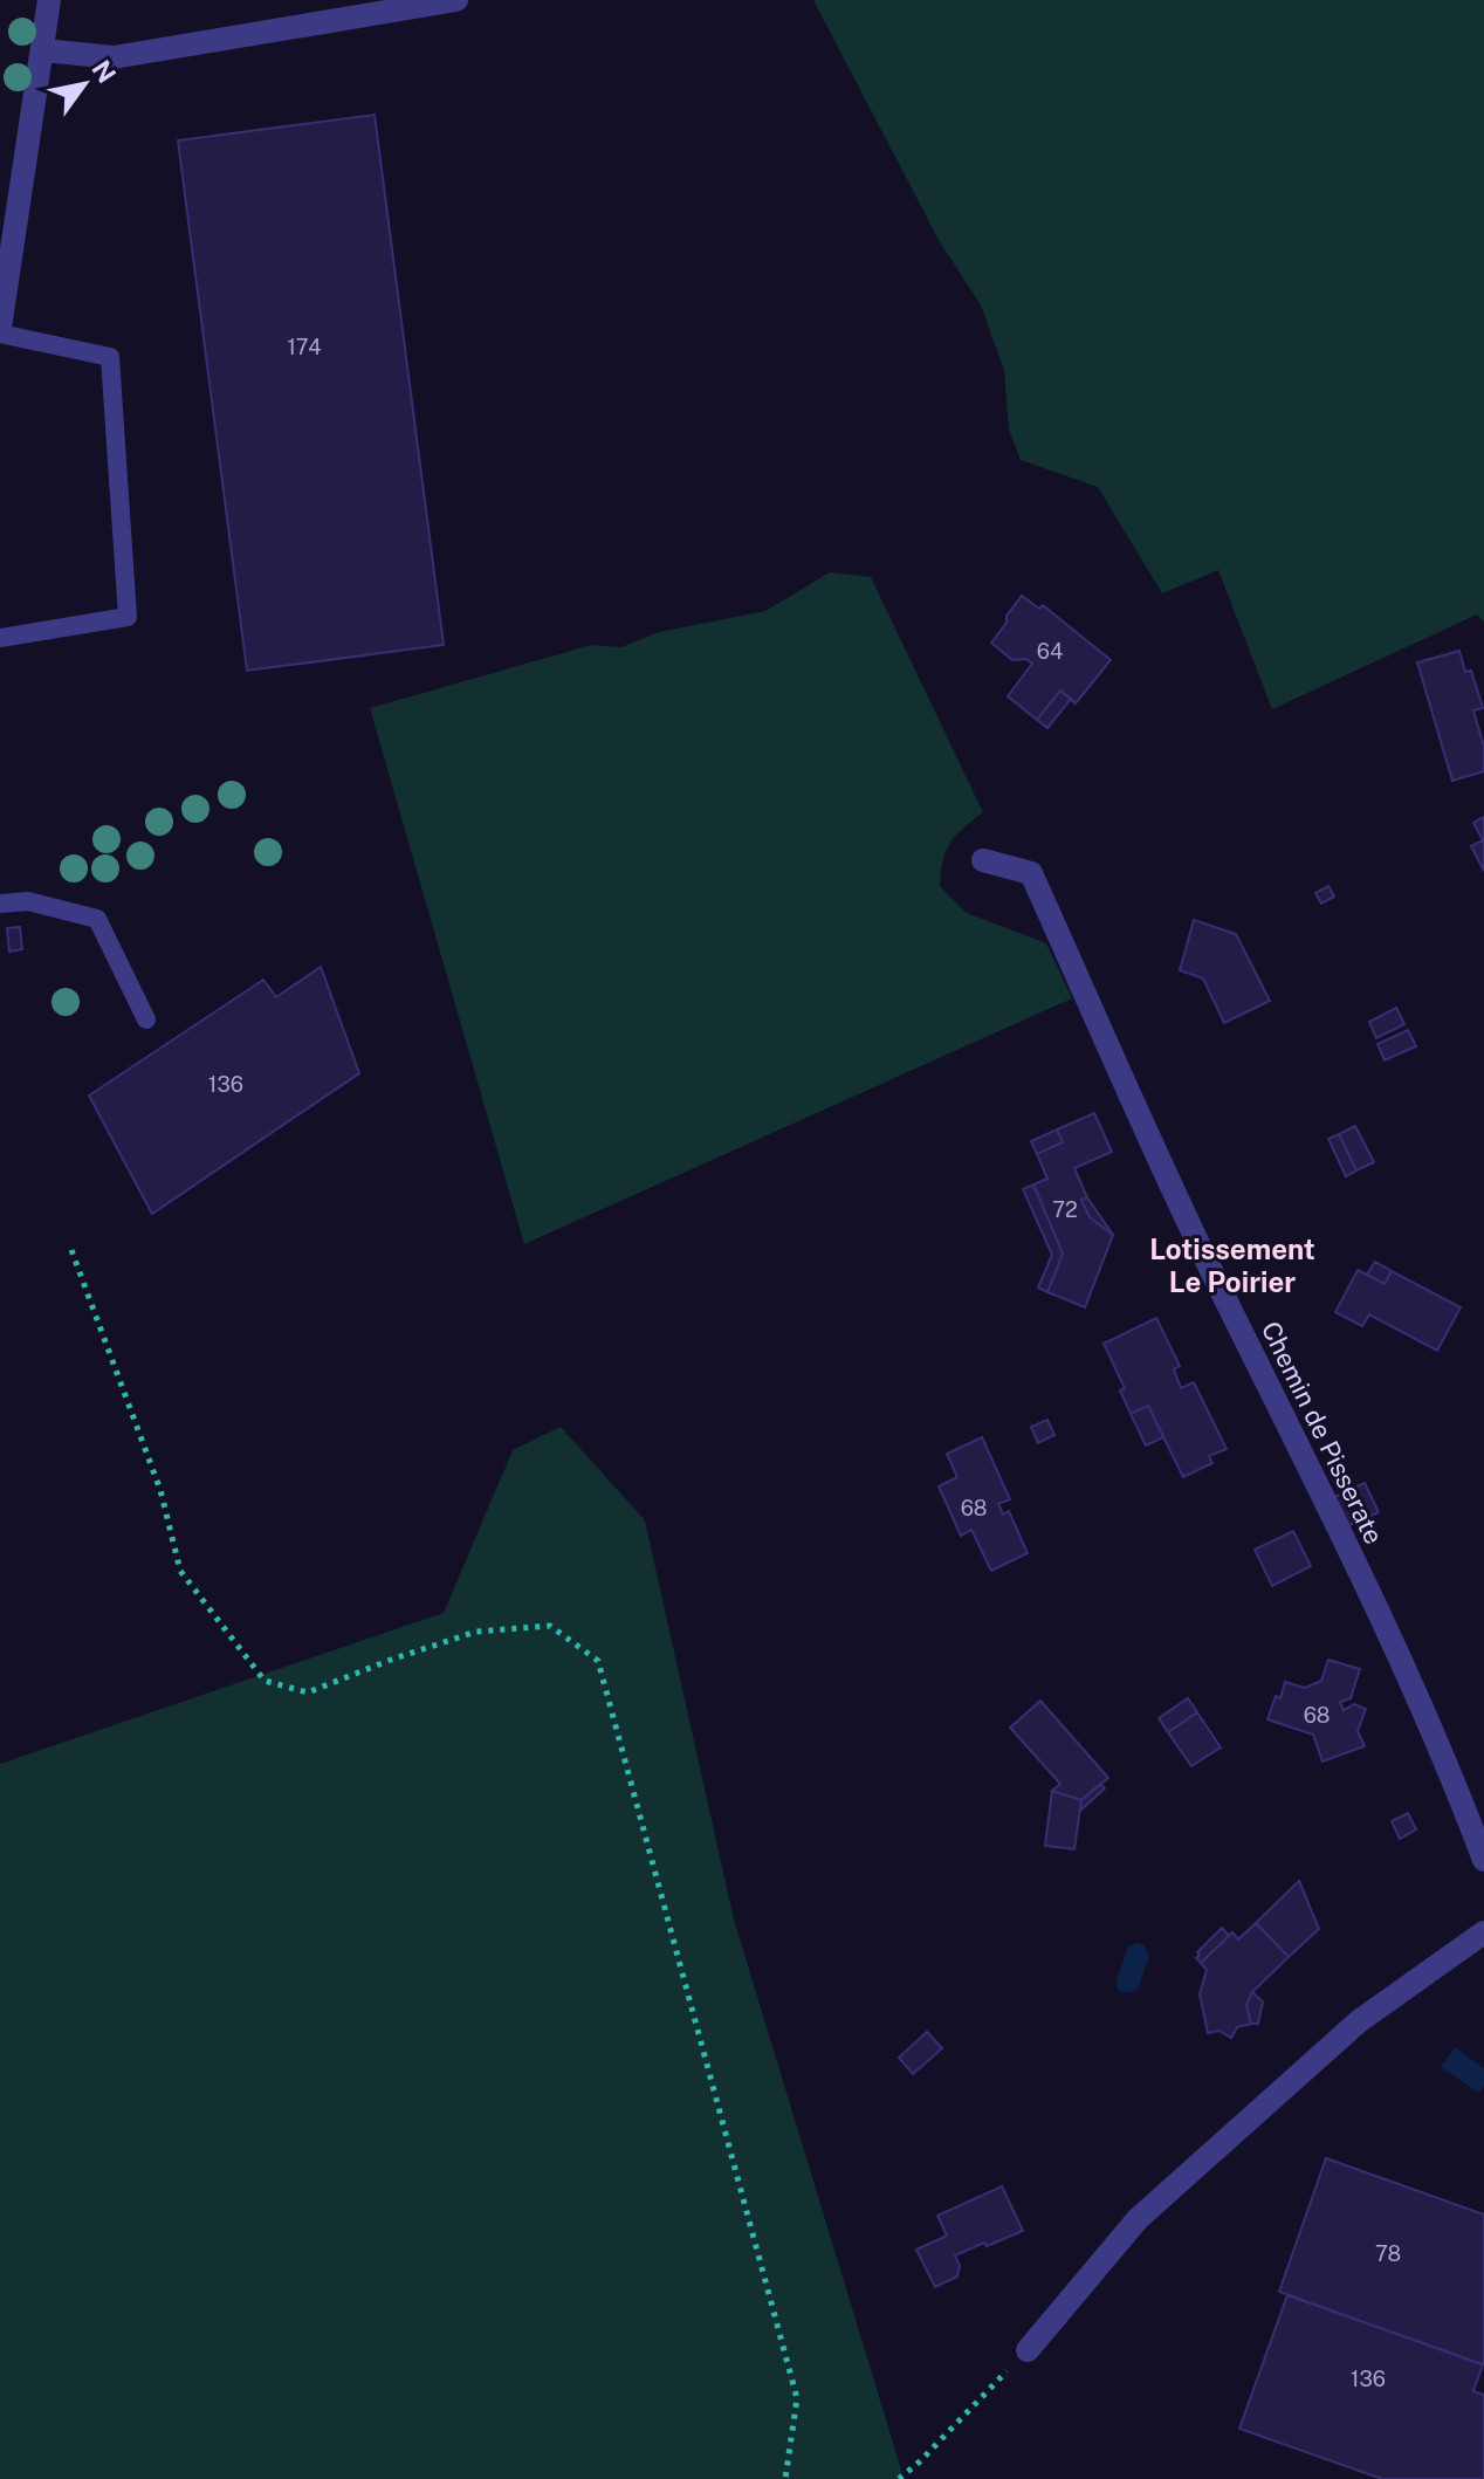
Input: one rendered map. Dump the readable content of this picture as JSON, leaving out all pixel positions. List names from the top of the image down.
{
  "streets": {
    "street": ["Chemin de Pisserate"]
  },
  "districts": ["Lotissement Le Poirier"],
  "house_numbers": [
    "174",
    "64",
    "136",
    "72",
    "68",
    "68",
    "78",
    "136"
  ],
  "north": "top right"
}
